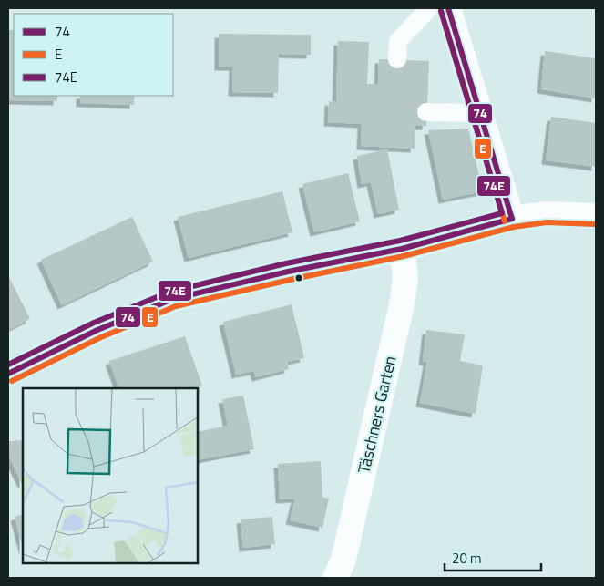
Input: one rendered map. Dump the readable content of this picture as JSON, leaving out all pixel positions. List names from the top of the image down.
{
  "streets": {
    "street": ["Täschners Garten"]
  },
  "lines": ["transit line 74", "transit line E", "transit line 74E"],
  "legend": ["74", "E", "74E"],
  "scale_bar": "20 m"
}
